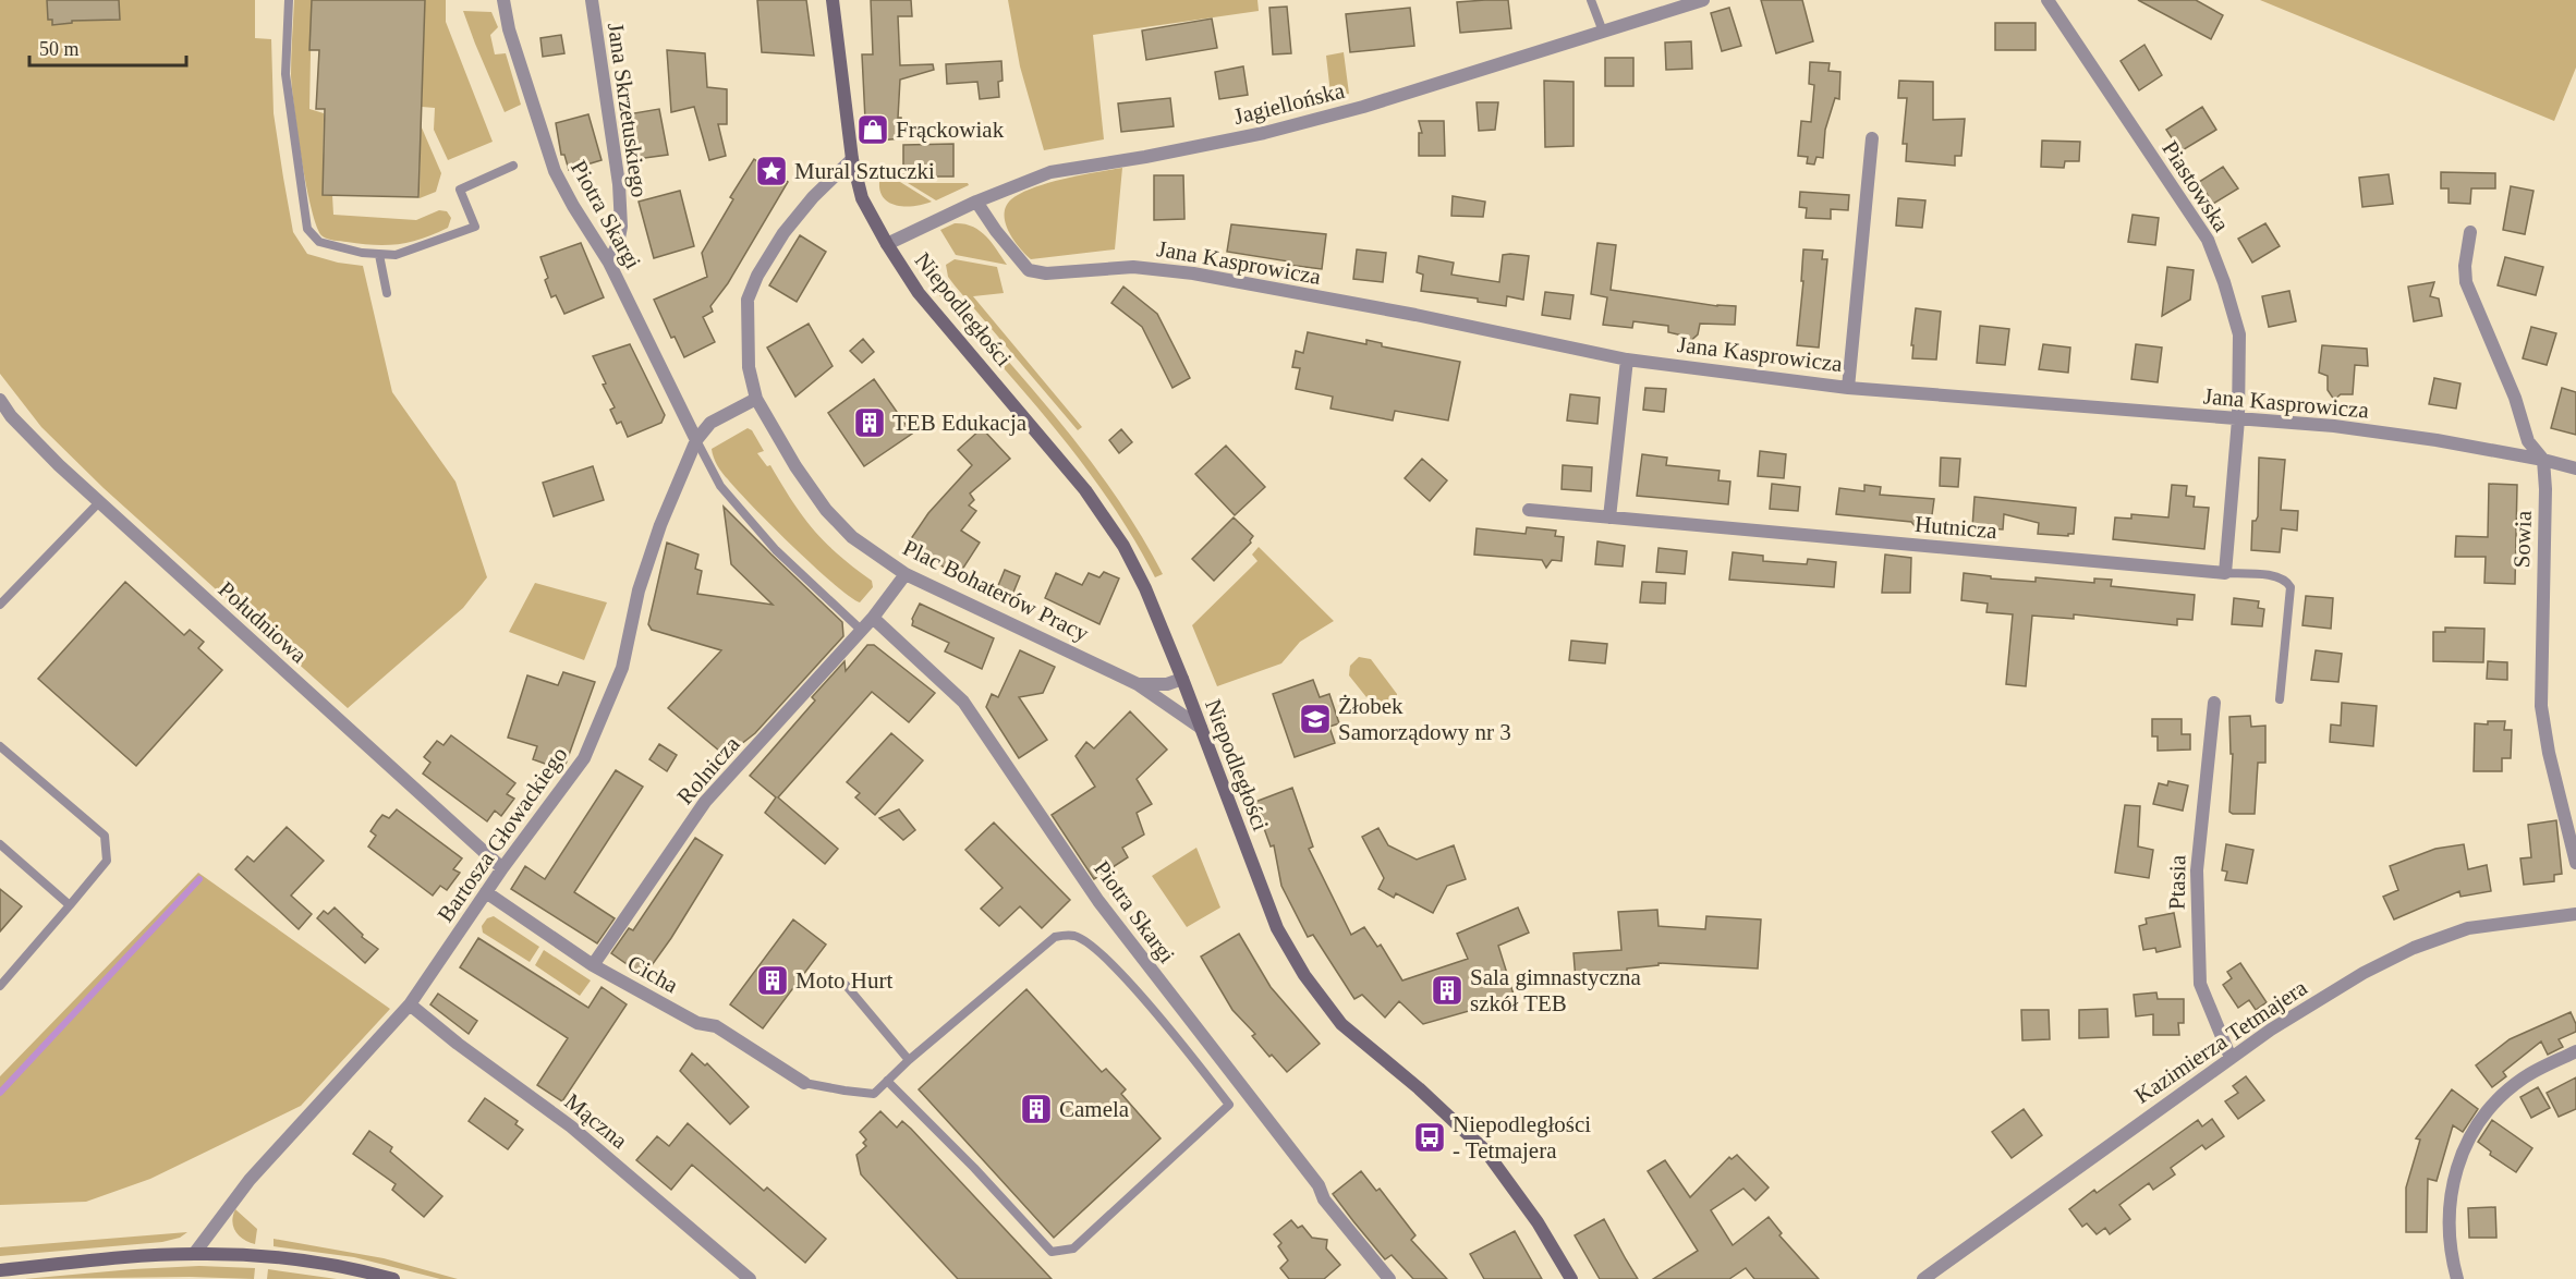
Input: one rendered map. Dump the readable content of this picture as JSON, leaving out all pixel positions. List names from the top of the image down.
{
  "streets": {
    "street": [
      "Jagiellońska",
      "Jana Skrzetuskiego",
      "Piastowska",
      "Piotra Skargi",
      "Jana Kasprowicza",
      "Niepodległości",
      "Hutnicza",
      "Sowia",
      "Plac Bohaterów Pracy",
      "Południowa",
      "Rolnicza",
      "Bartosza Głowackiego",
      "Ptasia",
      "Cicha",
      "Kazimierza Tetmajera",
      "Mączna"
    ]
  },
  "crossings": [
    ["Jagiellońska", "Jana Kasprowicza"],
    ["Jagiellońska", "Niepodległości"],
    ["Jana Skrzetuskiego", "Piotra Skargi"],
    ["Piastowska", "Jana Kasprowicza"],
    ["Piotra Skargi", "Rolnicza"],
    ["Piotra Skargi", "Bartosza Głowackiego"],
    ["Jana Kasprowicza", "Sowia"],
    ["Niepodległości", "Plac Bohaterów Pracy"],
    ["Plac Bohaterów Pracy", "Bartosza Głowackiego"],
    ["Południowa", "Bartosza Głowackiego"],
    ["Rolnicza", "Cicha"],
    ["Bartosza Głowackiego", "Cicha"],
    ["Bartosza Głowackiego", "Mączna"],
    ["Ptasia", "Kazimierza Tetmajera"]
  ],
  "places": {
    "shop": ["Frąckowiak"],
    "place": ["Mural Sztuczki"],
    "building": [
      "TEB Edukacja",
      "Moto Hurt",
      "Sala gimnastyczna szkół TEB",
      "Camela"
    ],
    "school or university": ["Żłobek Samorządowy nr 3"],
    "bus stop": ["Niepodległości - Tetmajera"]
  },
  "scale_bar": "50 m"
}
